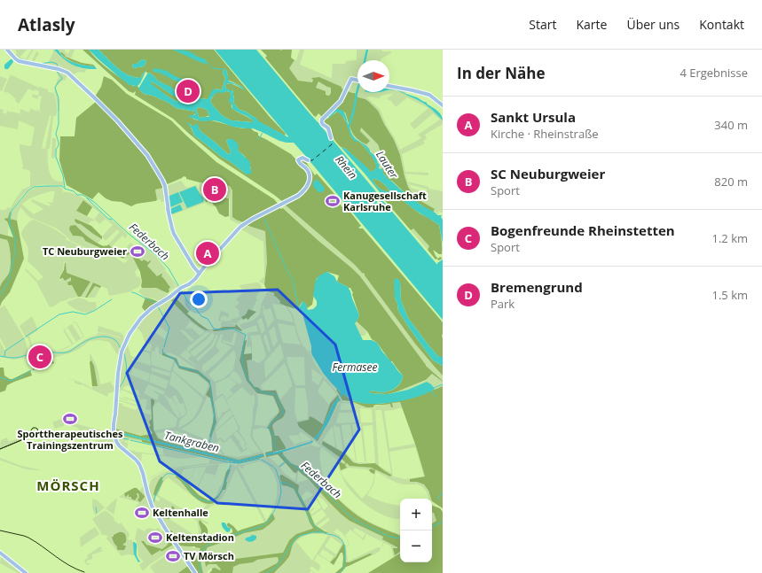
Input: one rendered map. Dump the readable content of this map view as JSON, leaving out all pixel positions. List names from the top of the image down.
{
  "districts": ["MÖRSCH"],
  "water": [
    "Lauter",
    "Rhein",
    "Federbach",
    "Fermasee",
    "Tankgraben"
  ],
  "places": {
    "sports": [
      "Kanugesellschaft Karlsruhe",
      "TC Neuburgweier",
      "Sporttherapeutisches Trainingszentrum",
      "Keltenhalle",
      "Keltenstadion",
      "TV Mörsch"
    ]
  },
  "north": "right",
  "page": {
    "header": "Atlasly",
    "nav": [
      "Start",
      "Karte",
      "Über uns",
      "Kontakt"
    ],
    "heading": ["In der Nähe", "4 Ergebnisse"],
    "pins": [
      "D",
      "B",
      "A",
      "C"
    ],
    "list": [
      {
        "mark": "A",
        "name": "Sankt Ursula",
        "note": "Kirche · Rheinstraße",
        "value": "340 m"
      },
      {
        "mark": "B",
        "name": "SC Neuburgweier",
        "note": "Sport",
        "value": "820 m"
      },
      {
        "mark": "C",
        "name": "Bogenfreunde Rheinstetten",
        "note": "Sport",
        "value": "1.2 km"
      },
      {
        "mark": "D",
        "name": "Bremengrund",
        "note": "Park",
        "value": "1.5 km"
      }
    ],
    "map_buttons": ["+", "−"]
  }
}
